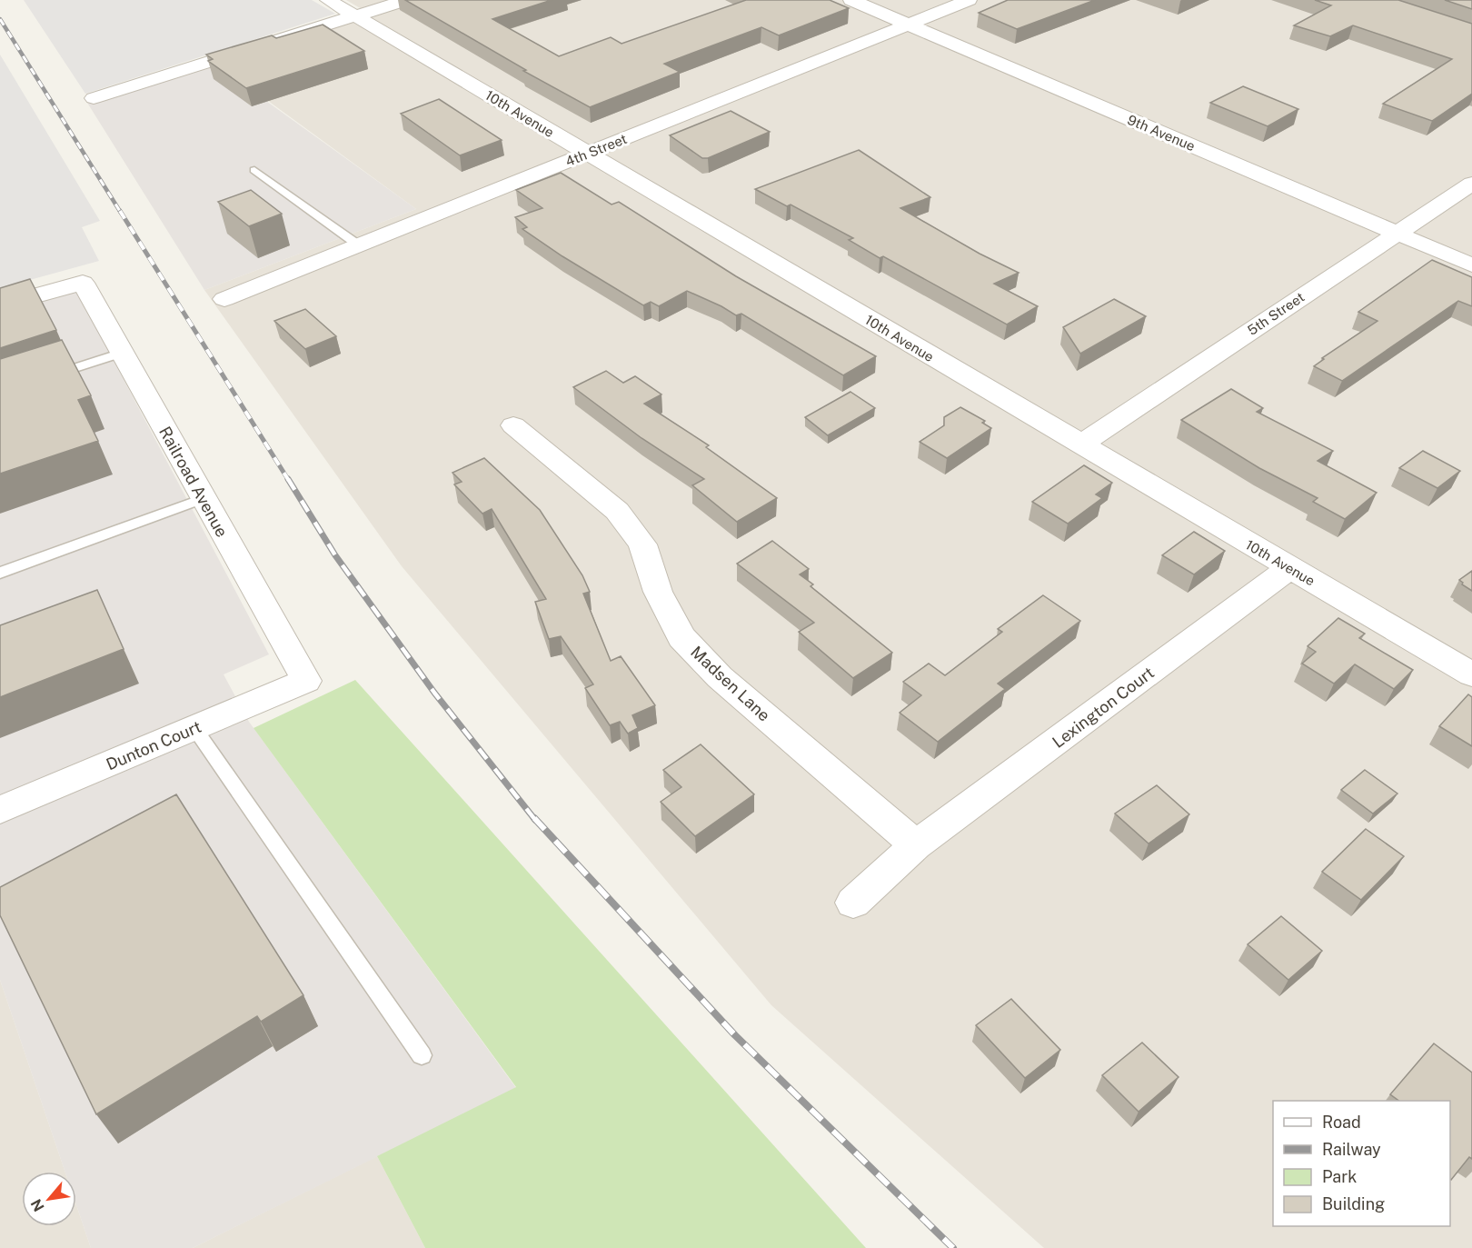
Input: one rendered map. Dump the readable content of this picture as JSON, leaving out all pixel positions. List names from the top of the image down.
{
  "streets": {
    "street": [
      "10th Avenue",
      "9th Avenue",
      "4th Street",
      "5th Street",
      "Railroad Avenue",
      "Madsen Lane",
      "Lexington Court",
      "Dunton Court"
    ]
  },
  "crossings": [
    ["10th Avenue", "4th Street"],
    ["10th Avenue", "5th Street"],
    ["10th Avenue", "Lexington Court"],
    ["9th Avenue", "4th Street"],
    ["9th Avenue", "5th Street"],
    ["Railroad Avenue", "Dunton Court"],
    ["Madsen Lane", "Lexington Court"]
  ],
  "legend": [
    "Road",
    "Railway",
    "Park",
    "Building"
  ],
  "north": "bottom left"
}
